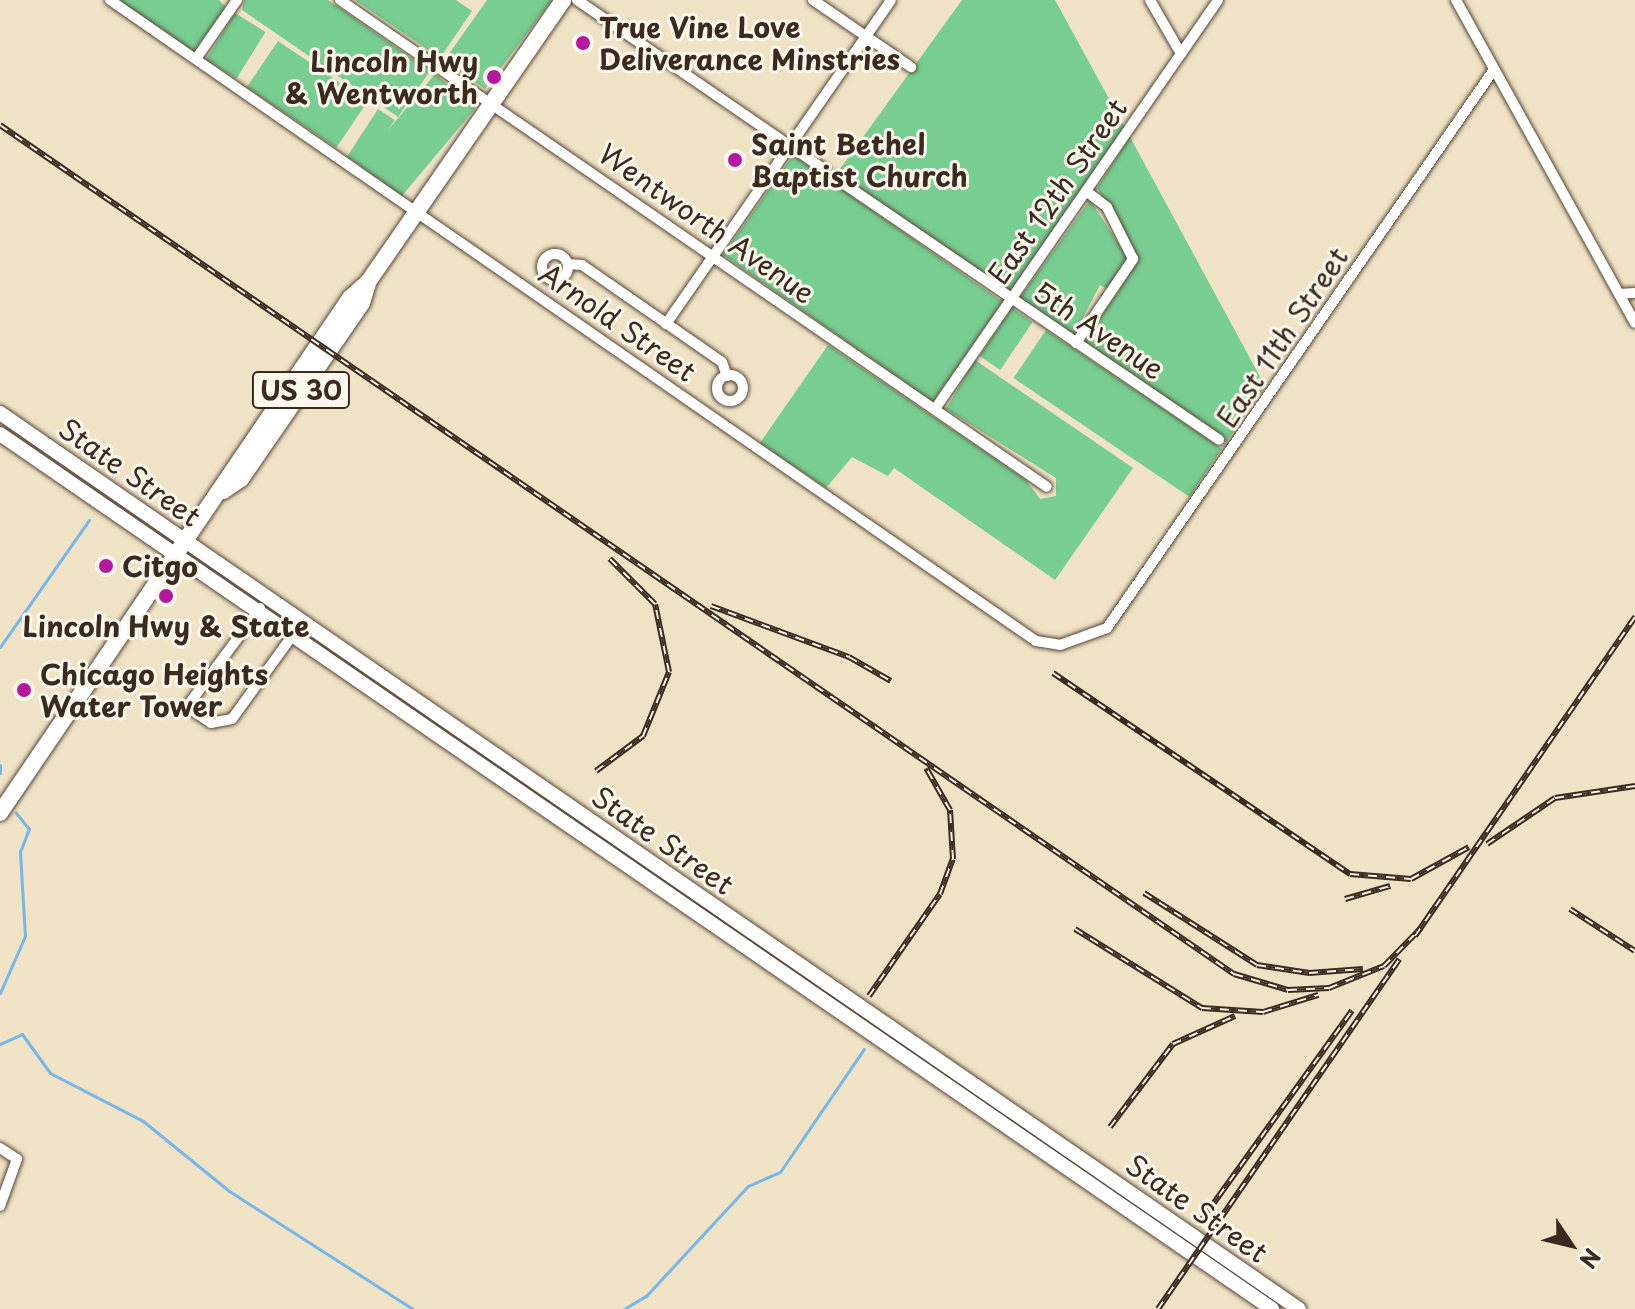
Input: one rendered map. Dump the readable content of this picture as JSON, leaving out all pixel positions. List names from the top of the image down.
{
  "streets": {
    "main road": ["US 30"],
    "street": [
      "East 12th Street",
      "Wentworth Avenue",
      "Arnold Street",
      "5th Avenue",
      "East 11th Street",
      "State Street"
    ]
  },
  "crossings": [
    ["East 12th Street", "Wentworth Avenue"],
    ["East 12th Street", "5th Avenue"],
    ["Wentworth Avenue", "US 30"],
    ["Arnold Street", "East 11th Street"],
    ["Arnold Street", "US 30"],
    ["US 30", "State Street"]
  ],
  "places": [
    "True Vine Love Deliverance Minstries",
    "Lincoln Hwy & Wentworth",
    "Saint Bethel Baptist Church",
    "Citgo",
    "Lincoln Hwy & State",
    "Chicago Heights Water Tower"
  ],
  "north": "bottom right"
}
